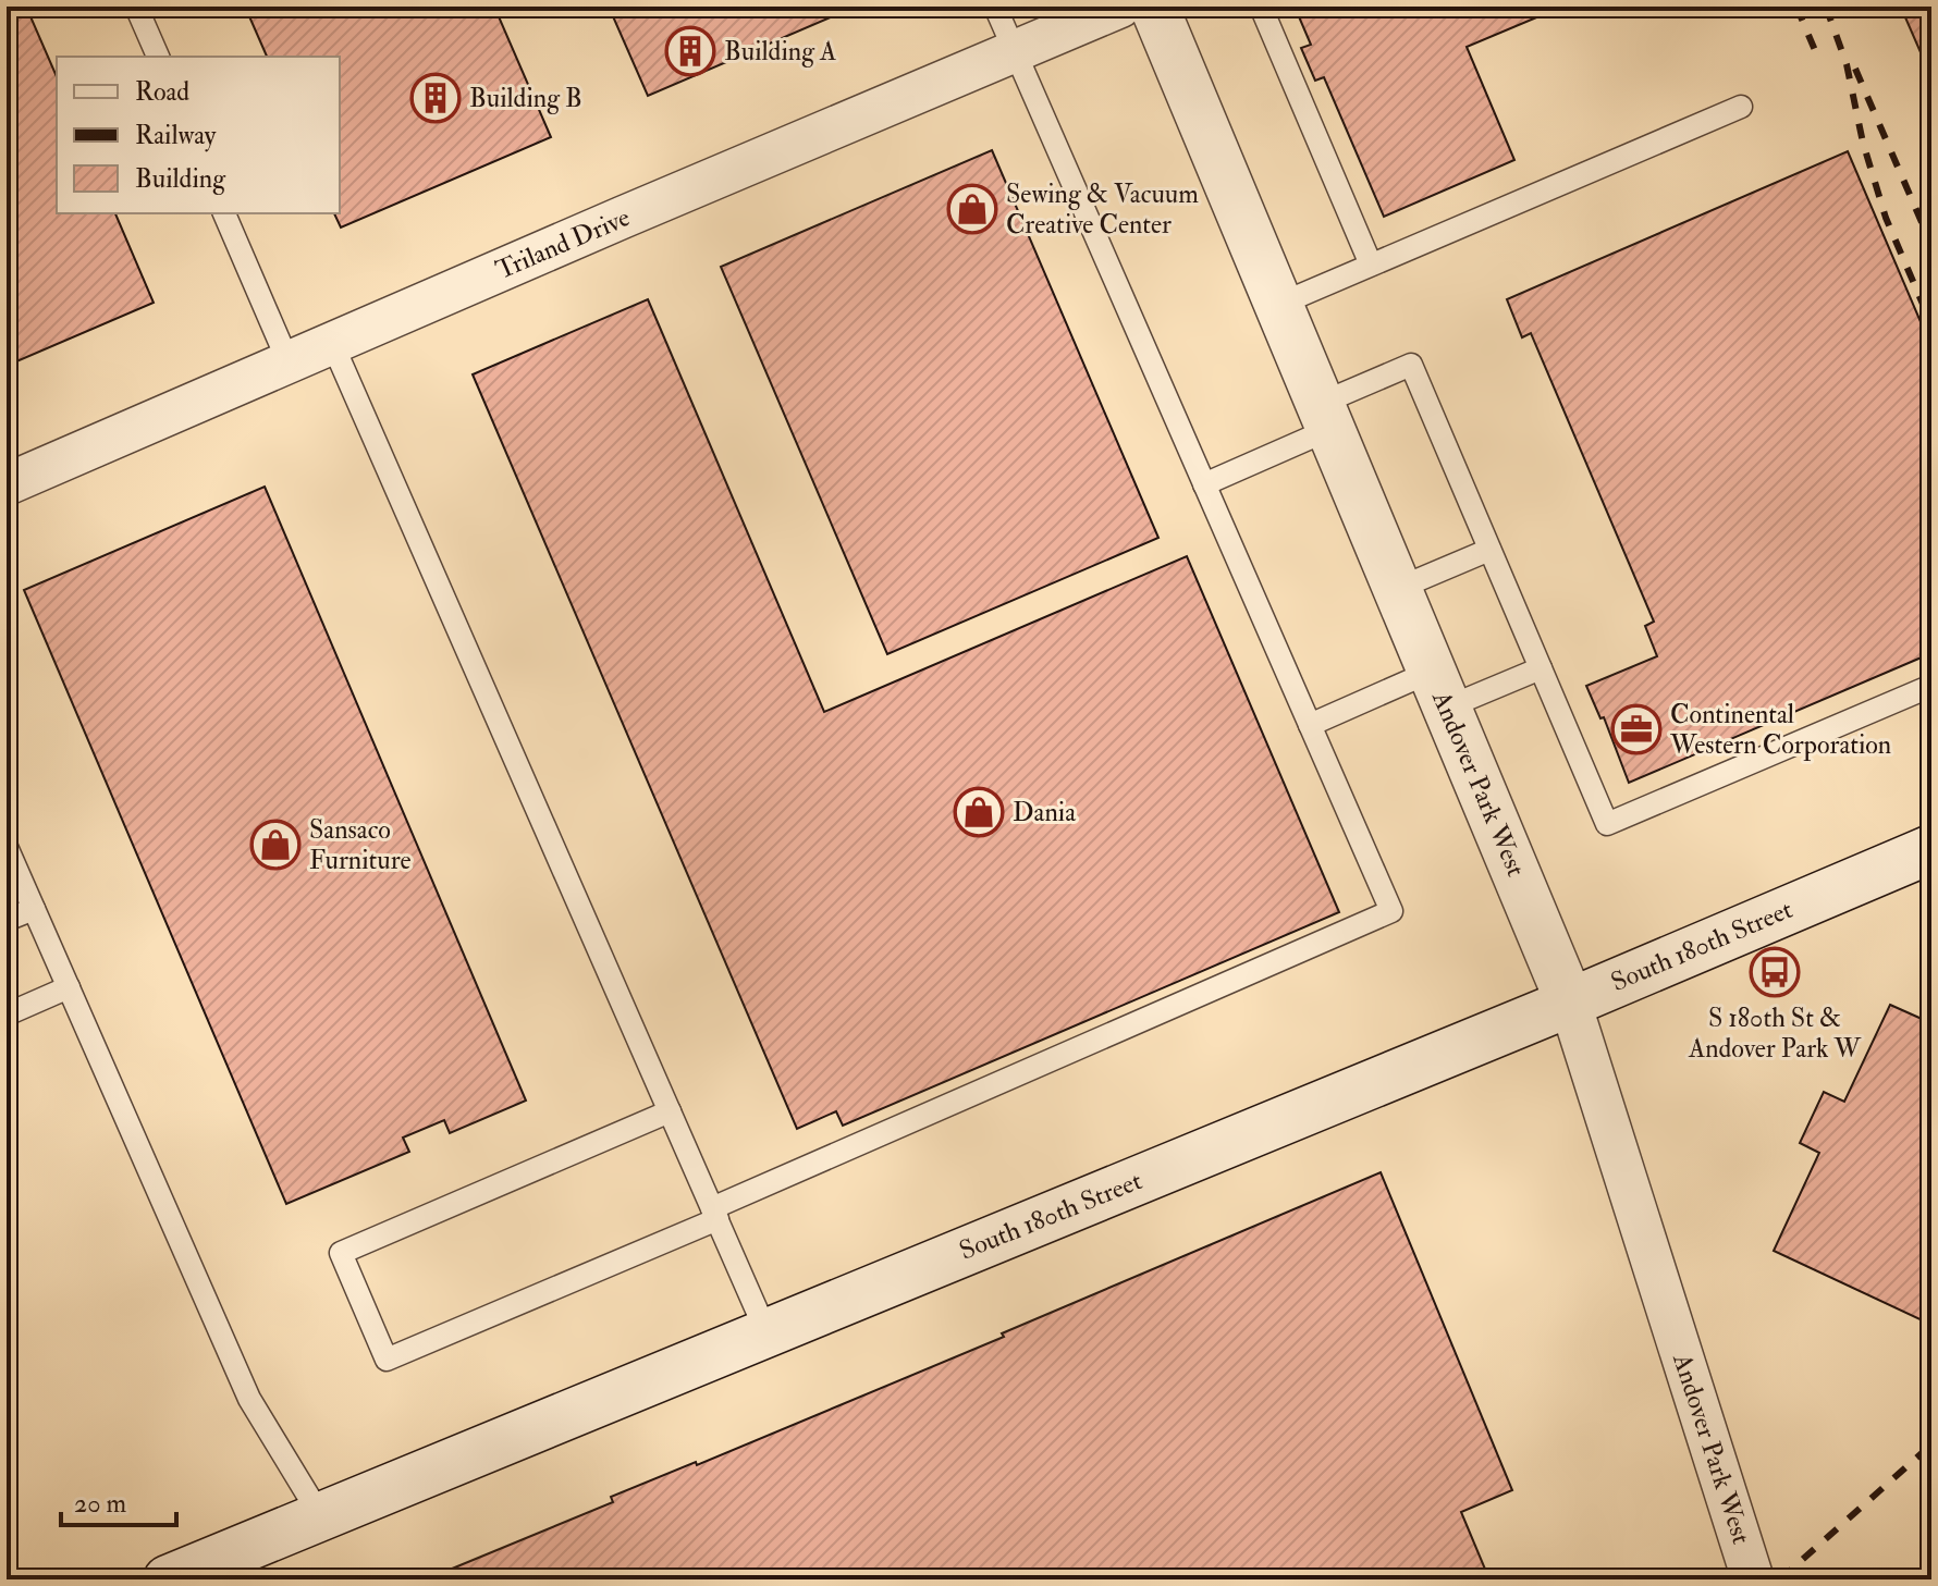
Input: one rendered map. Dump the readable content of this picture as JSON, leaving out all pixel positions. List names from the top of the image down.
{
  "streets": {
    "main road": ["Andover Park West", "South 180th Street"],
    "street": ["Triland Drive"]
  },
  "crossings": [
    ["Andover Park West", "South 180th Street"]
  ],
  "places": {
    "building": ["Building A", "Building B"],
    "shop": ["Sewing & Vacuum Creative Center", "Dania", "Sansaco Furniture"],
    "office": ["Continental Western Corporation"],
    "bus stop": ["S 180th St & Andover Park W"]
  },
  "legend": ["Road", "Railway", "Building"],
  "scale_bar": "20 m"
}
